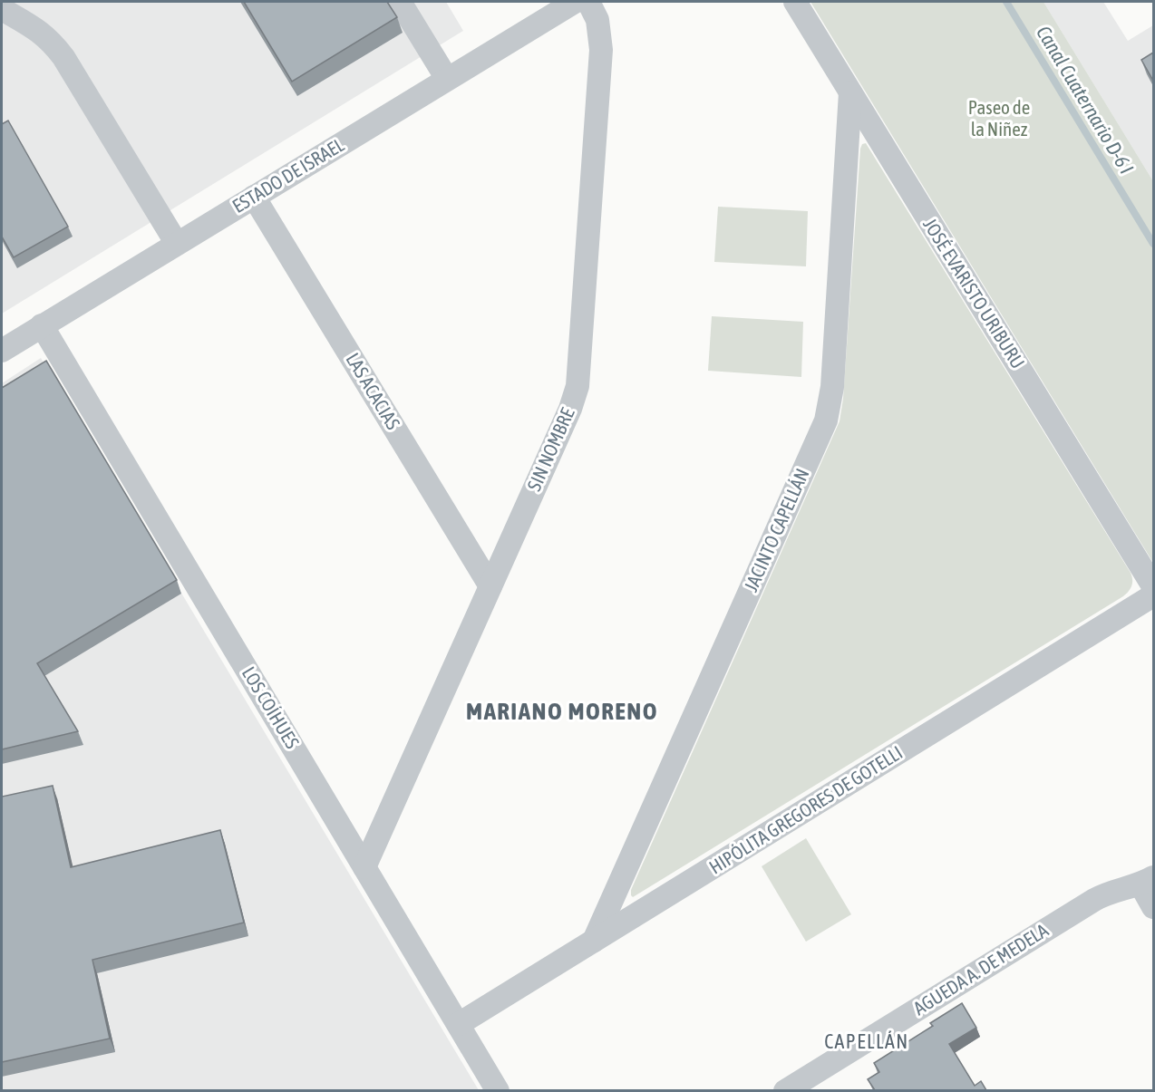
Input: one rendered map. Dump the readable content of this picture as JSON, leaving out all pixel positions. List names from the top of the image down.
{
  "streets": {
    "street": [
      "ESTADO DE ISRAEL",
      "JOSÉ EVARISTO URIBURU",
      "LAS ACACIAS",
      "SIN NOMBRE",
      "JACINTO CAPELLÁN",
      "LOS COÍHUES",
      "HIPÓLITA GREGORES DE GOTELLI",
      "AGUEDA A. DE MEDELA"
    ]
  },
  "crossings": [
    ["ESTADO DE ISRAEL", "LAS ACACIAS"],
    ["ESTADO DE ISRAEL", "LOS COÍHUES"],
    ["JOSÉ EVARISTO URIBURU", "JACINTO CAPELLÁN"],
    ["LAS ACACIAS", "SIN NOMBRE"],
    ["SIN NOMBRE", "LOS COÍHUES"],
    ["JACINTO CAPELLÁN", "HIPÓLITA GREGORES DE GOTELLI"],
    ["LOS COÍHUES", "HIPÓLITA GREGORES DE GOTELLI"]
  ],
  "districts": ["MARIANO MORENO", "CAPELLÁN"],
  "water": ["Canal Cuaternario D-6 I"],
  "parks": ["Paseo de la Niñez"]
}
